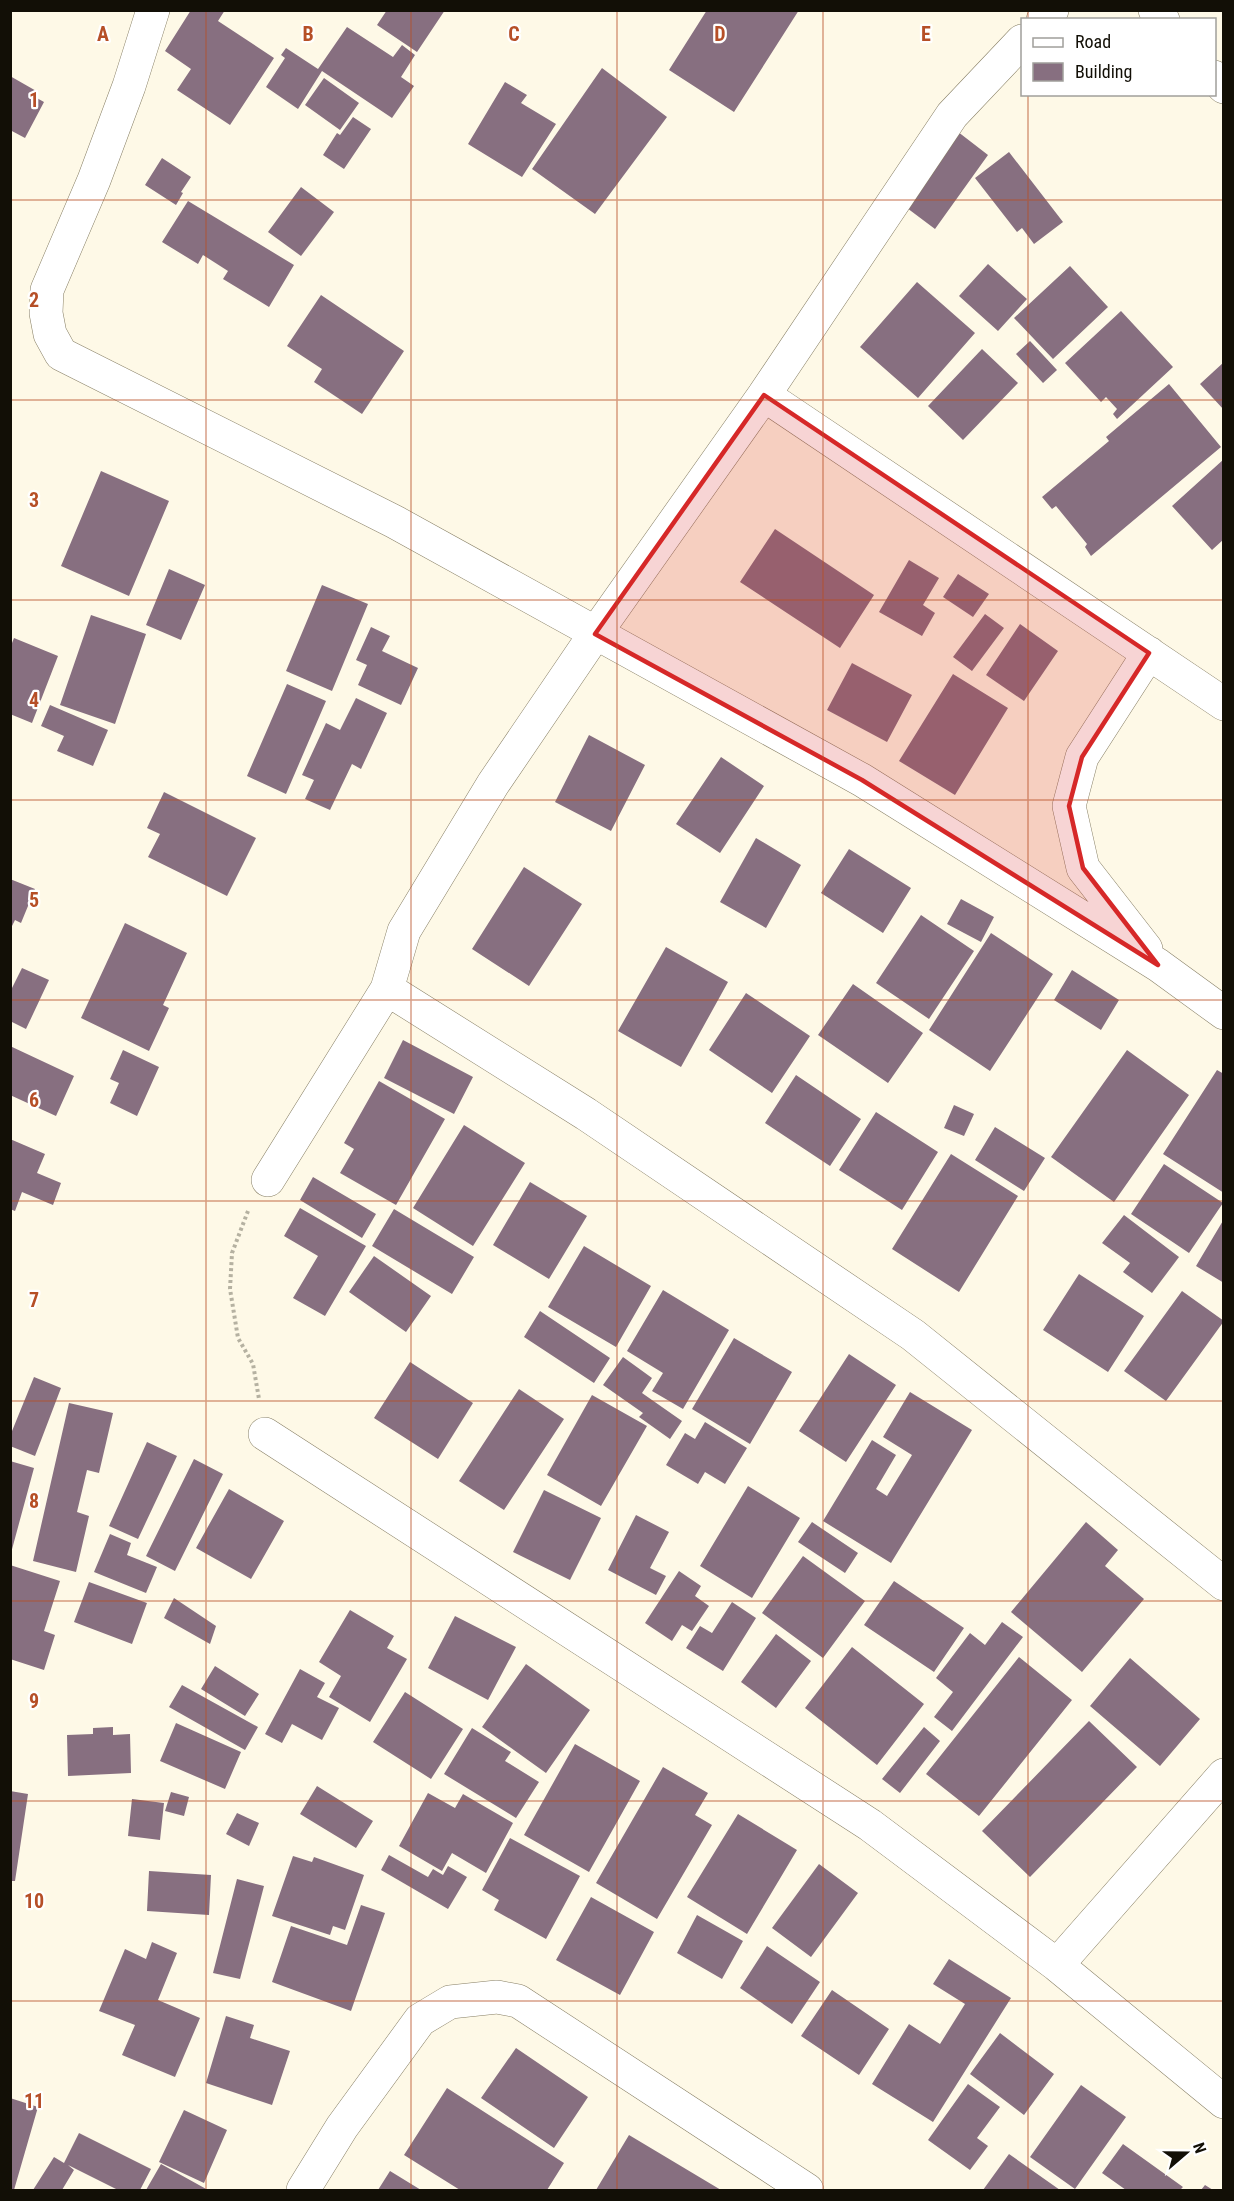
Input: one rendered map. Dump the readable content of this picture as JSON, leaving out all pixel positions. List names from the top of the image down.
{
  "legend": ["Road", "Building"],
  "north": "right",
  "grid": {
    "columns": [
      "A",
      "B",
      "C",
      "D",
      "E"
    ],
    "rows": [
      "1",
      "2",
      "3",
      "4",
      "5",
      "6",
      "7",
      "8",
      "9",
      "10",
      "11"
    ]
  }
}
